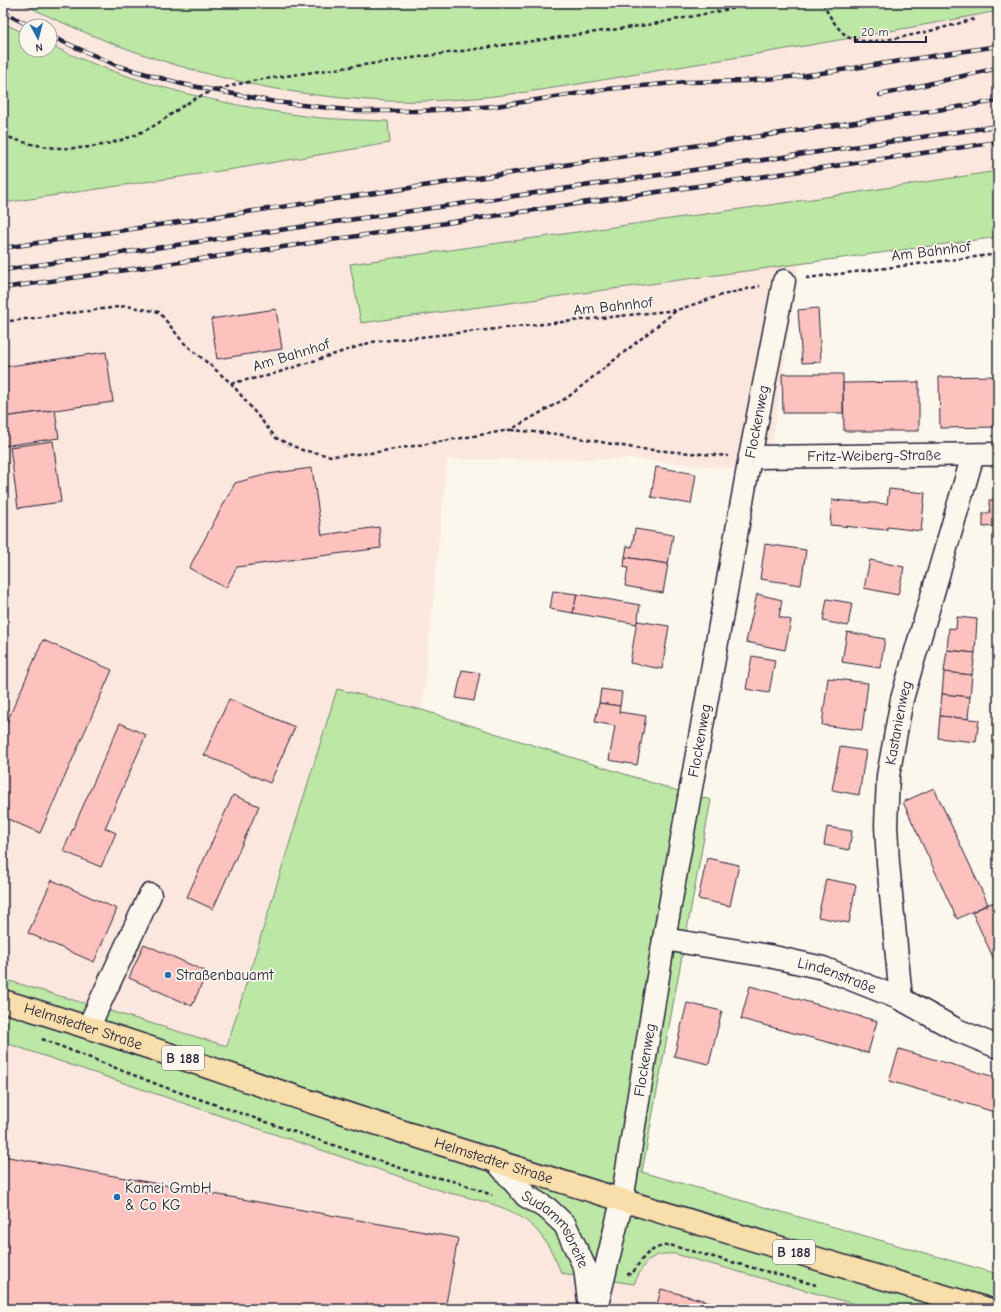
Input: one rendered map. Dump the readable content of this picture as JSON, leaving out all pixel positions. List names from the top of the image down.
{
  "streets": {
    "main road": ["Helmstedter Straße", "B 188"],
    "street": [
      "Flockenweg",
      "Fritz-Weiberg-Straße",
      "Kastanienweg",
      "Lindenstraße",
      "Sudammsbreite"
    ],
    "path": ["Am Bahnhof"]
  },
  "crossings": [
    ["Am Bahnhof", "Flockenweg"],
    ["Flockenweg", "Fritz-Weiberg-Straße"],
    ["Flockenweg", "Lindenstraße"],
    ["Flockenweg", "Helmstedter Straße"],
    ["Flockenweg", "Sudammsbreite"],
    ["Fritz-Weiberg-Straße", "Kastanienweg"],
    ["Kastanienweg", "Lindenstraße"],
    ["Helmstedter Straße", "Sudammsbreite"]
  ],
  "places": ["Straßenbauamt", "Kamei GmbH & Co KG"],
  "scale_bar": "20 m",
  "north": "bottom"
}
